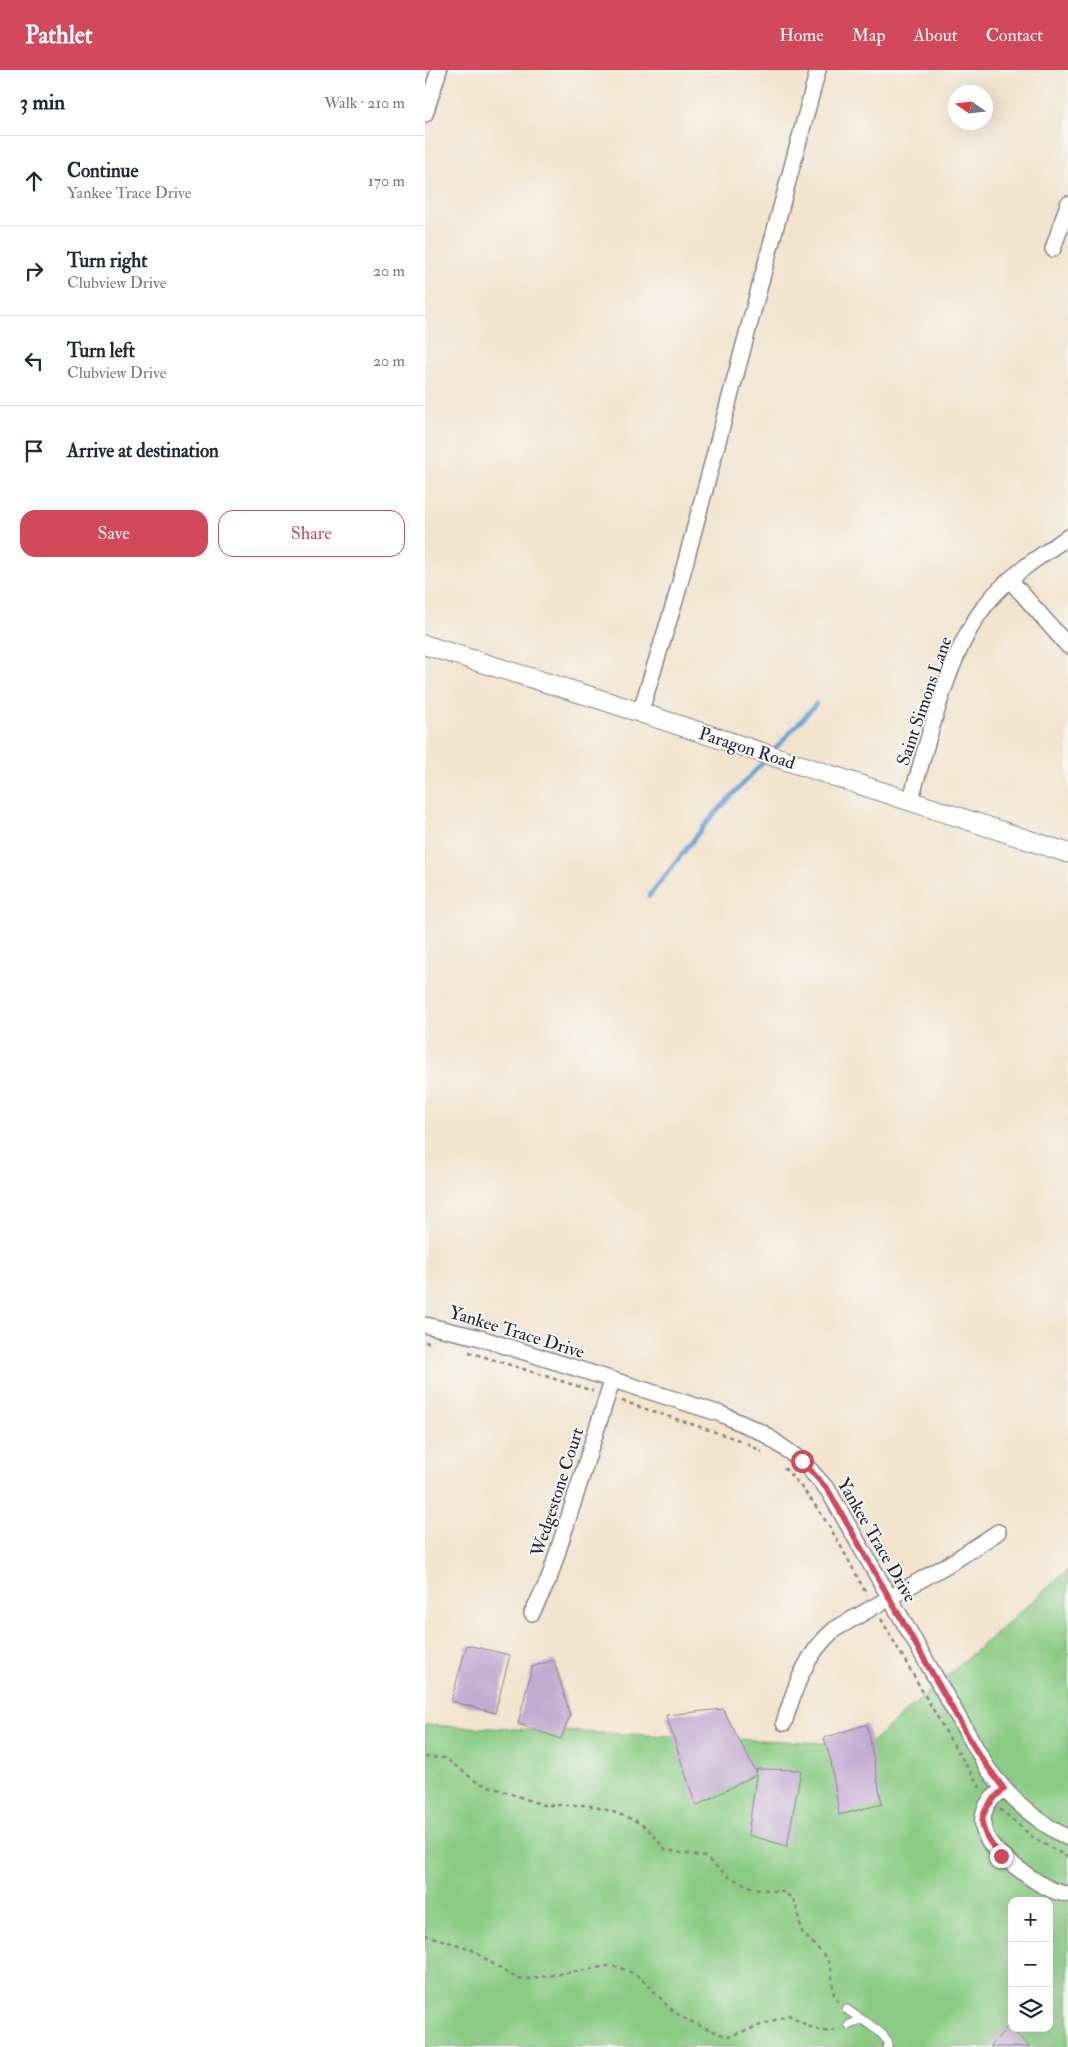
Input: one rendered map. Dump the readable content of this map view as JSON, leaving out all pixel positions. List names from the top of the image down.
{
  "streets": {
    "street": [
      "Saint Simons Lane",
      "Paragon Road",
      "Yankee Trace Drive",
      "Wedgestone Court"
    ]
  },
  "crossings": [
    ["Saint Simons Lane", "Paragon Road"],
    ["Yankee Trace Drive", "Wedgestone Court"]
  ],
  "north": "left",
  "page": {
    "header": "Pathlet",
    "nav": [
      "Home",
      "Map",
      "About",
      "Contact"
    ],
    "heading": ["3 min", "Walk · 210 m"],
    "list": [
      ["Continue", "Yankee Trace Drive", "170 m"],
      ["Turn right", "Clubview Drive", "20 m"],
      ["Turn left", "Clubview Drive", "20 m"],
      "Arrive at destination"
    ],
    "buttons": ["Save", "Share"],
    "map_buttons": ["+", "−"]
  }
}
